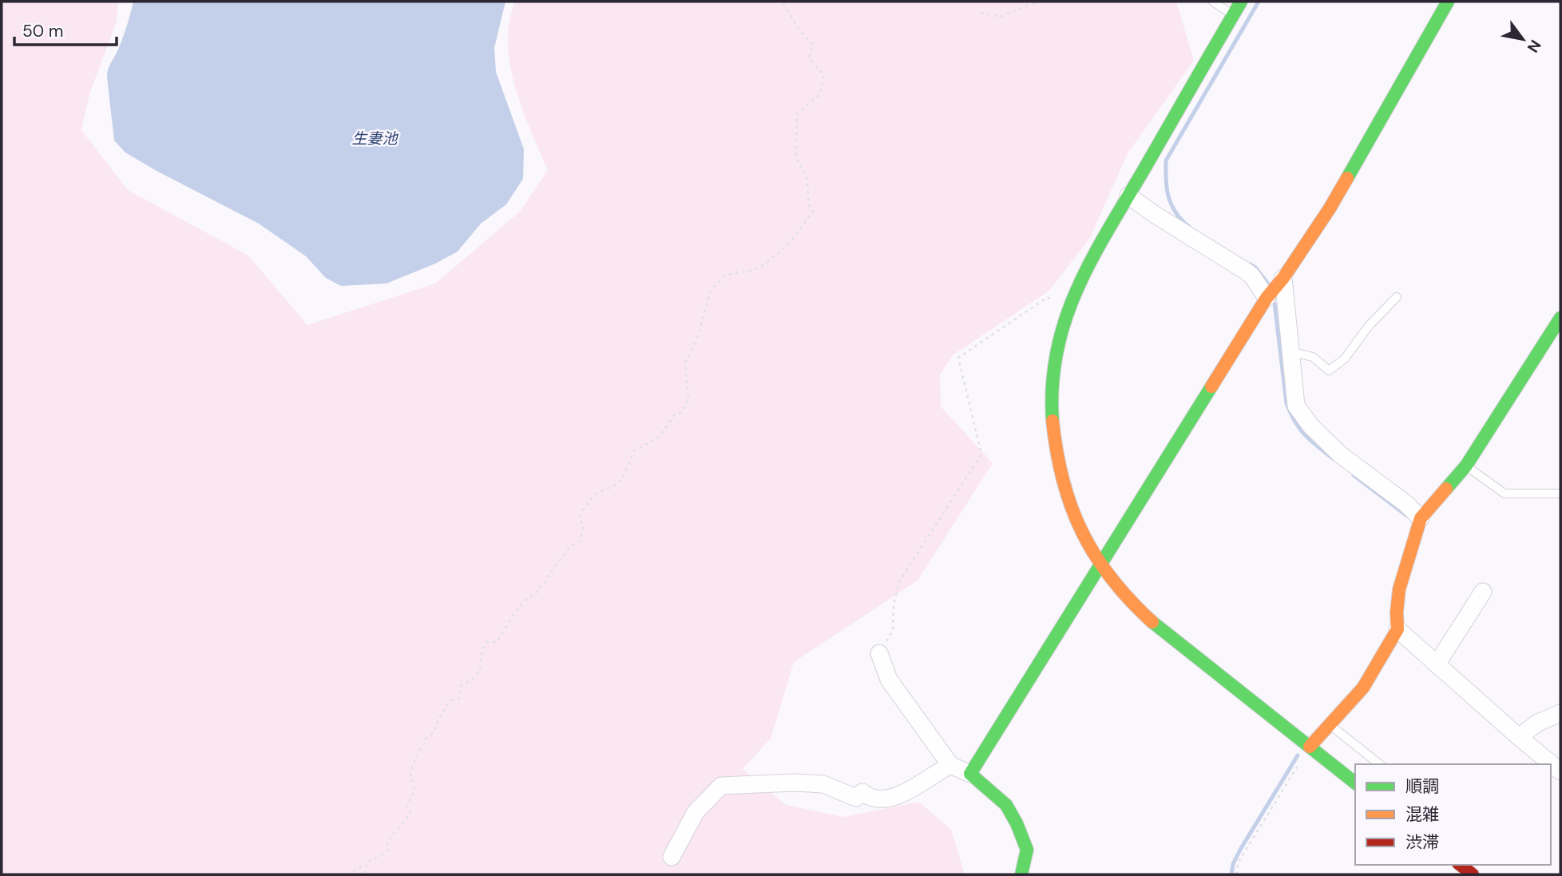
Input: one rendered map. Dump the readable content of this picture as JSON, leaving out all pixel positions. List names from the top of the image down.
{
  "water": ["生妻池"],
  "legend": ["順調", "混雑", "渋滞"],
  "scale_bar": "50 m",
  "north": "bottom right"
}
